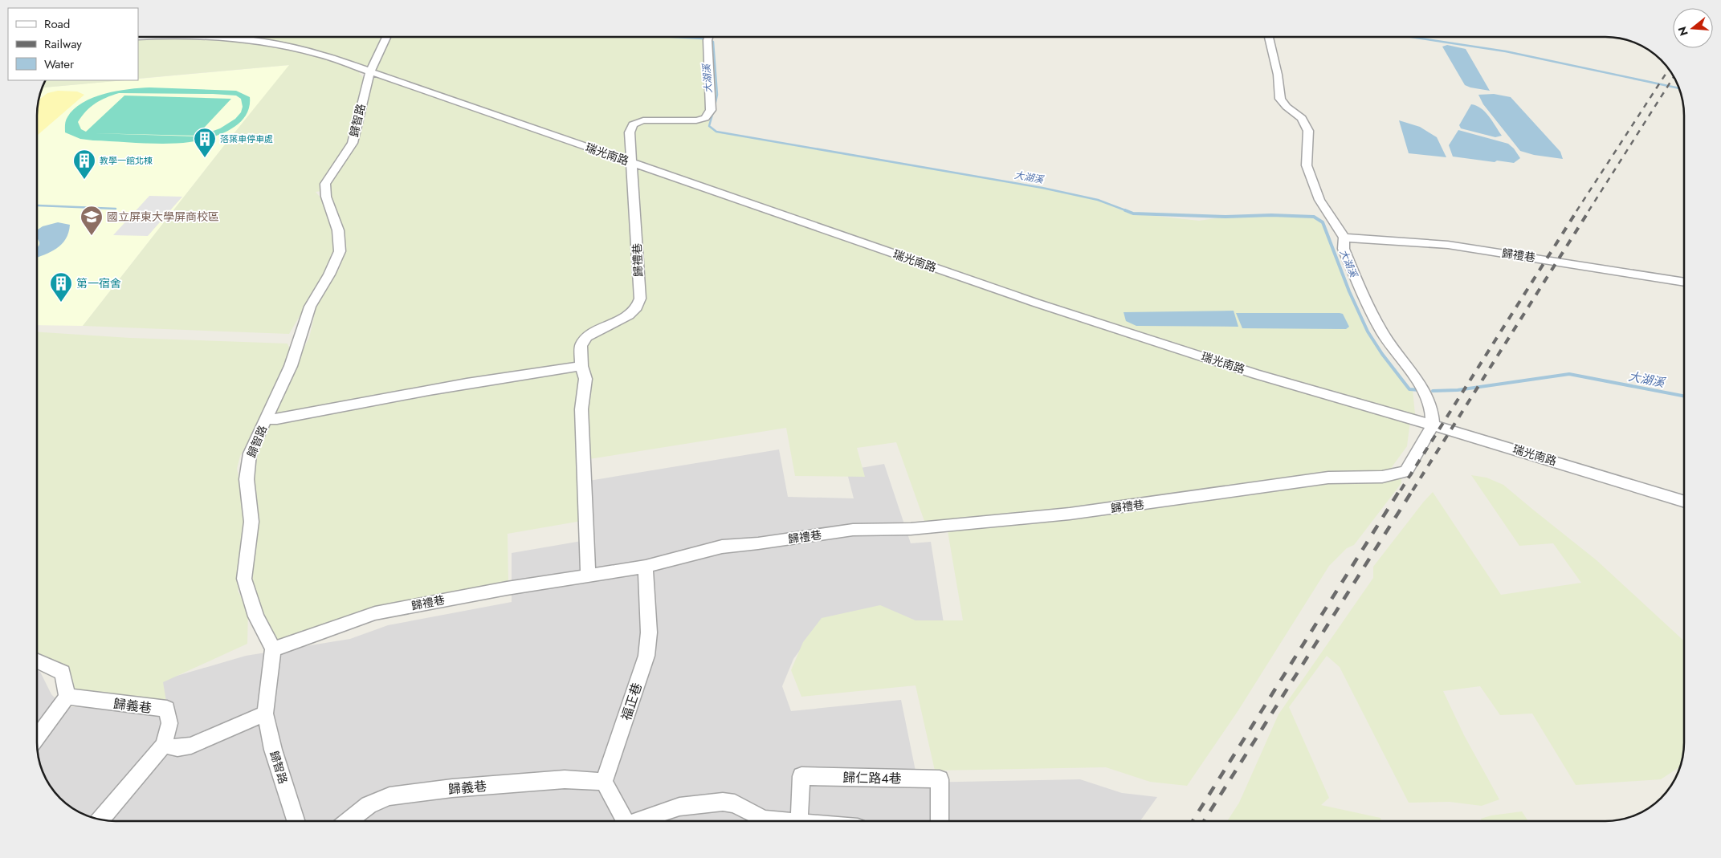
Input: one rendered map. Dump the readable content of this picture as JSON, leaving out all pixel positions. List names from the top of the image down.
{
  "streets": {
    "street": [
      "歸智路",
      "瑞光南路",
      "歸禮巷",
      "福正巷",
      "歸義巷",
      "歸仁路4巷"
    ]
  },
  "crossings": [
    ["歸智路", "瑞光南路"],
    ["歸智路", "歸禮巷"],
    ["瑞光南路", "歸禮巷"],
    ["歸禮巷", "福正巷"],
    ["福正巷", "歸義巷"]
  ],
  "water": ["大湖溪"],
  "places": {
    "building": ["落葉車停車處", "教學一館北棟", "第一宿舍"],
    "school or university": ["國立屏東大學屏商校區"]
  },
  "legend": ["Road", "Railway", "Water"],
  "north": "left"
}
